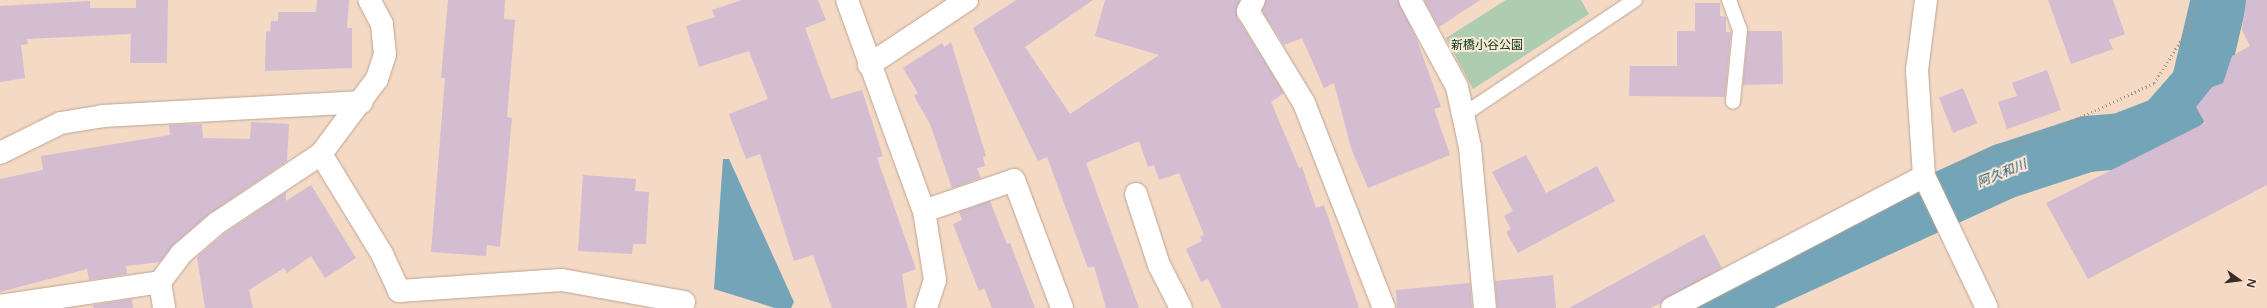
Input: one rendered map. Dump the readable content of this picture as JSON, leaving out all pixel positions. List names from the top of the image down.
{
  "water": ["阿久和川"],
  "parks": ["新橋小谷公園"],
  "north": "right"
}
